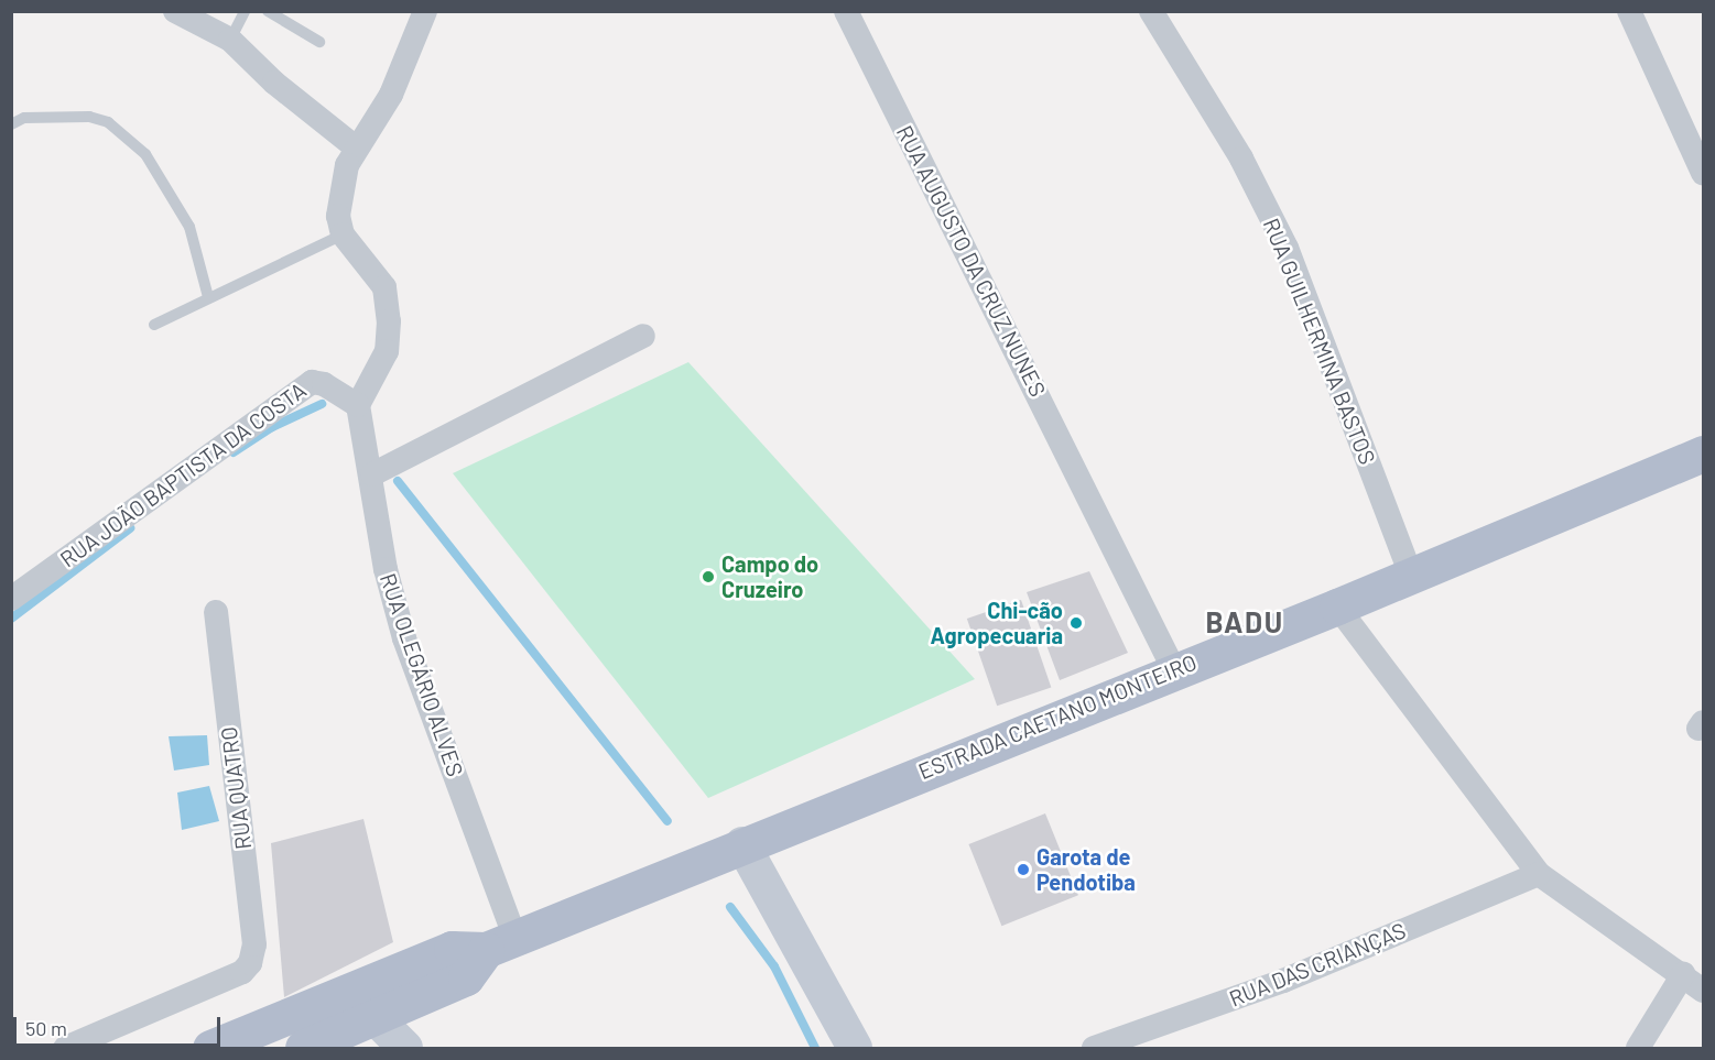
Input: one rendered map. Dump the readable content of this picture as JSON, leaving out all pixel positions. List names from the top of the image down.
{
  "streets": {
    "main road": ["ESTRADA CAETANO MONTEIRO"],
    "street": [
      "RUA AUGUSTO DA CRUZ NUNES",
      "RUA GUILHERMINA BASTOS",
      "RUA JOÃO BAPTISTA DA COSTA",
      "RUA OLEGÁRIO ALVES",
      "RUA QUATRO",
      "RUA DAS CRIANÇAS"
    ]
  },
  "crossings": [
    ["RUA AUGUSTO DA CRUZ NUNES", "ESTRADA CAETANO MONTEIRO"],
    ["RUA GUILHERMINA BASTOS", "ESTRADA CAETANO MONTEIRO"],
    ["RUA JOÃO BAPTISTA DA COSTA", "RUA OLEGÁRIO ALVES"],
    ["RUA OLEGÁRIO ALVES", "ESTRADA CAETANO MONTEIRO"]
  ],
  "districts": ["BADU"],
  "places": ["Campo do Cruzeiro", "Chi-cão Agropecuaria", "Garota de Pendotiba"],
  "scale_bar": "50 m"
}
